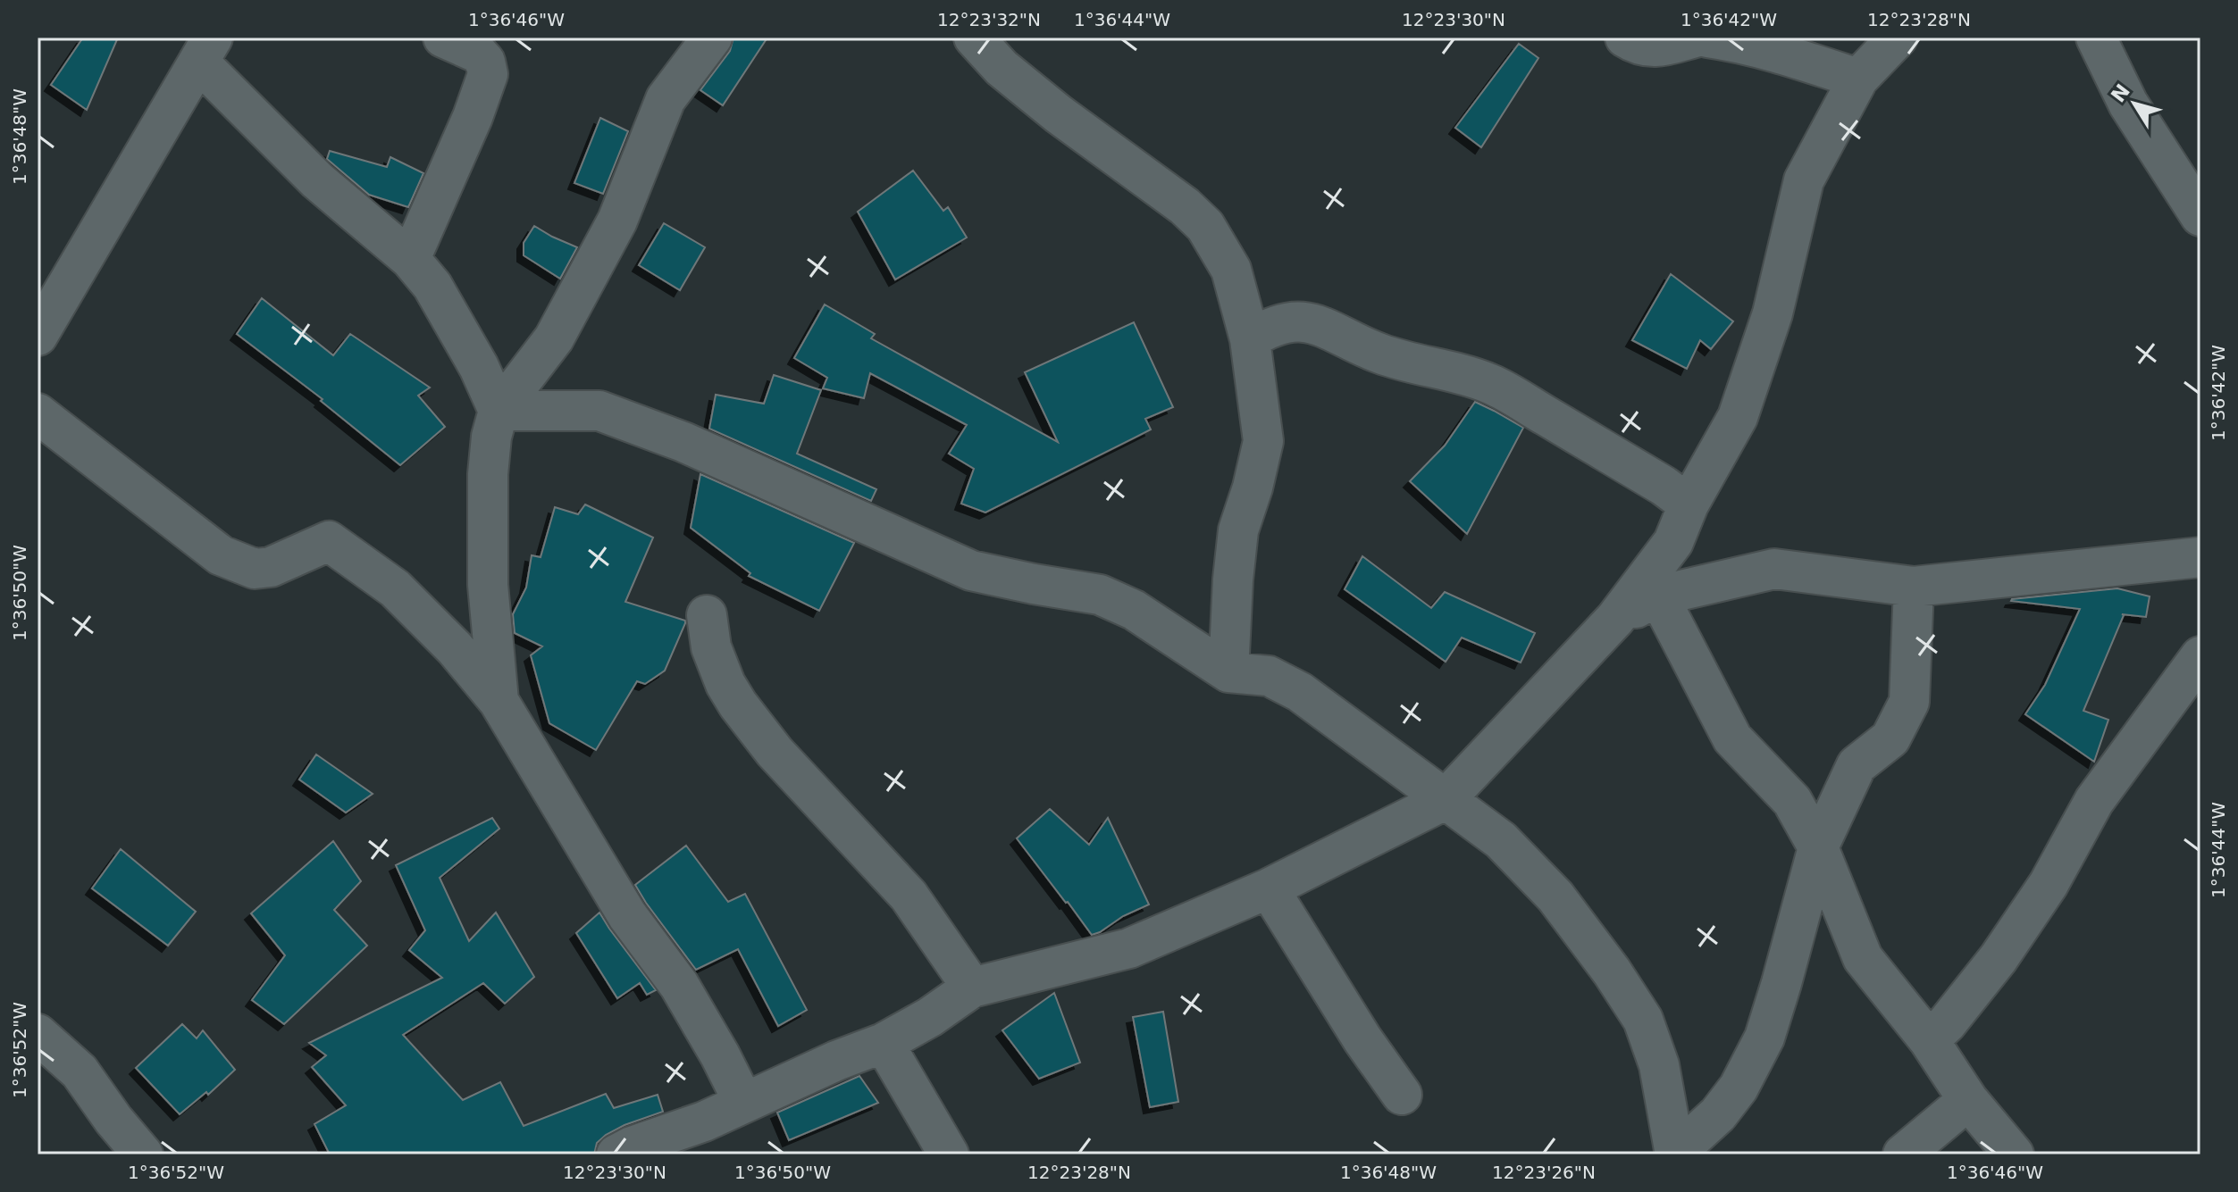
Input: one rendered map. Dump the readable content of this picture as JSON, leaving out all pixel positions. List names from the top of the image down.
{
  "north": "top left",
  "coordinates": [
    "1°36'46\"W",
    "12°23'32\"N",
    "1°36'44\"W",
    "12°23'30\"N",
    "1°36'42\"W",
    "12°23'28\"N",
    "1°36'48\"W",
    "1°36'50\"W",
    "1°36'52\"W",
    "12°23'26\"N"
  ]
}
